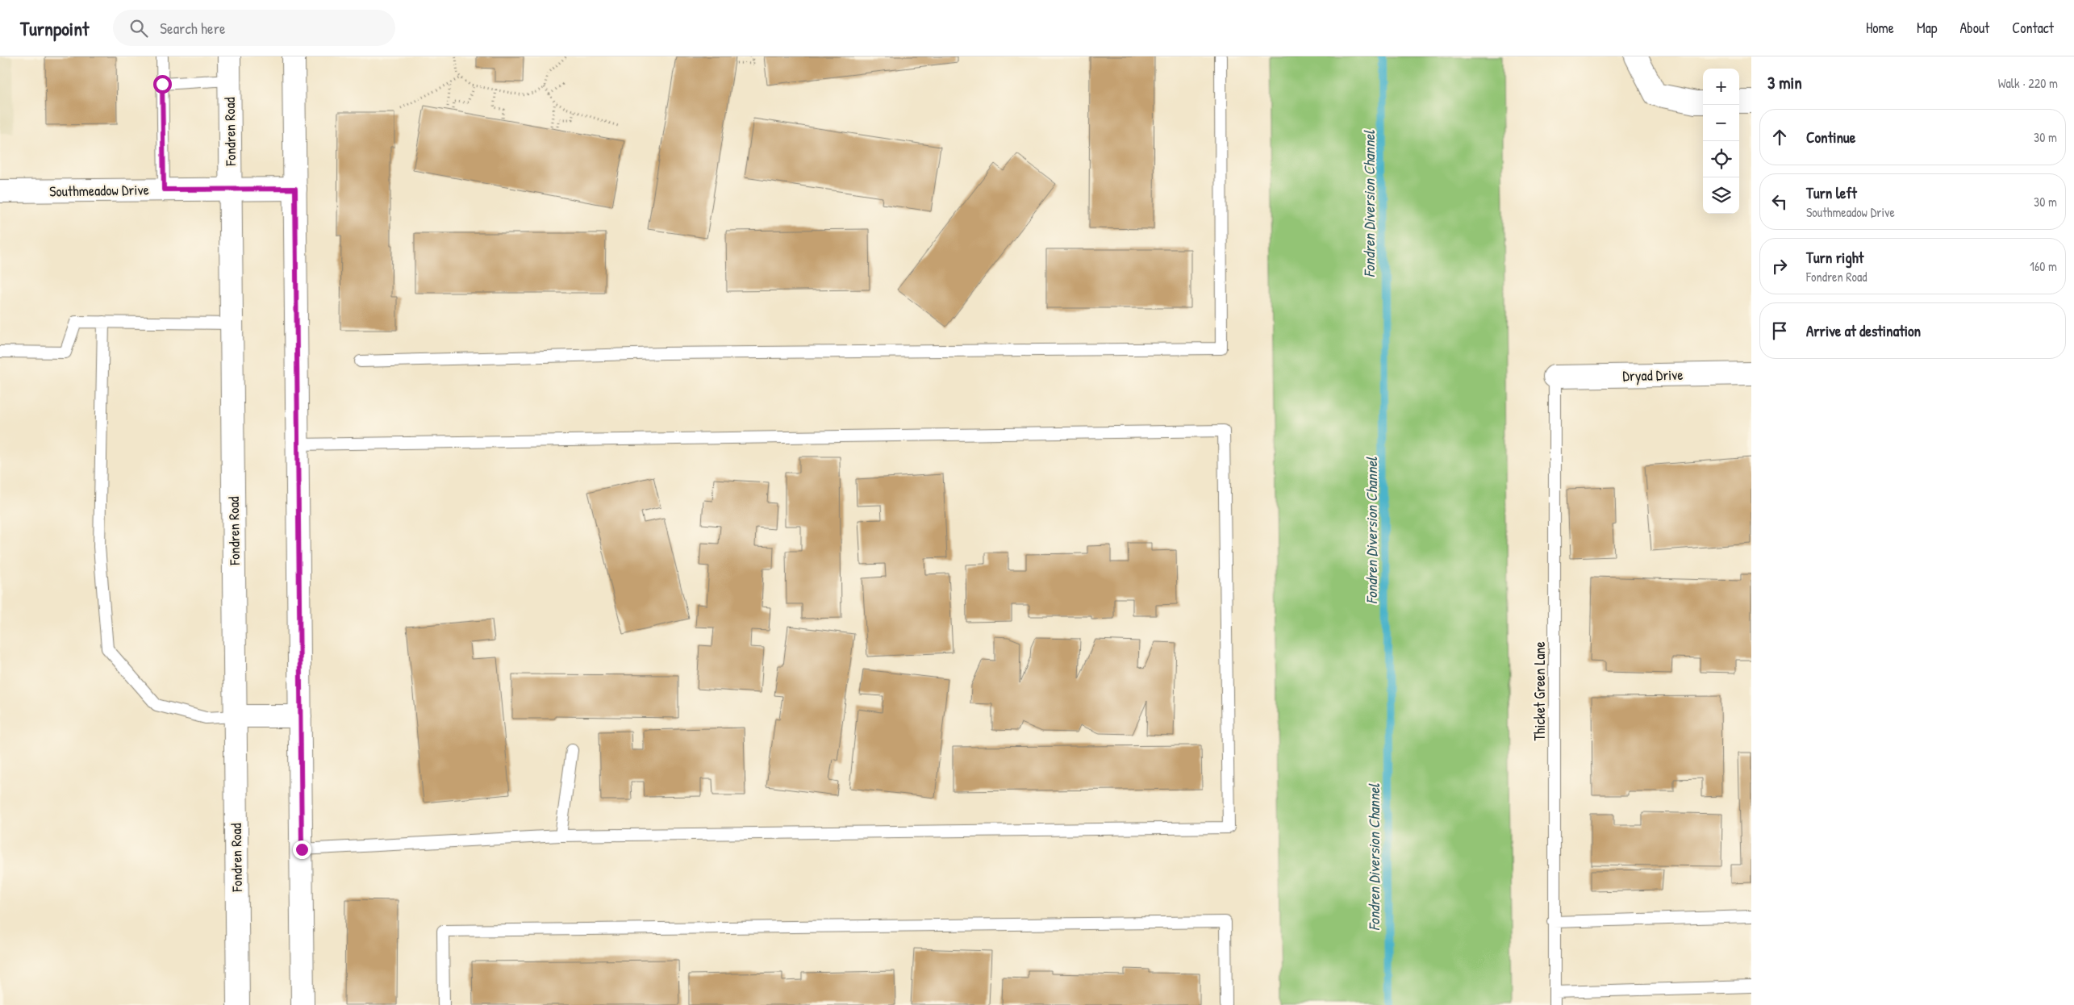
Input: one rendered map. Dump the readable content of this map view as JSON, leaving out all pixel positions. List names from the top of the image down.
{
  "streets": {
    "main road": ["Fondren Road", "Southmeadow Drive", "Dryad Drive"],
    "lane": ["Thicket Green Lane"]
  },
  "crossings": [
    ["Fondren Road", "Southmeadow Drive"],
    ["Dryad Drive", "Thicket Green Lane"]
  ],
  "water": ["Fondren Diversion Channel"],
  "page": {
    "header": "Turnpoint",
    "search": "Search here",
    "nav": [
      "Home",
      "Map",
      "About",
      "Contact"
    ],
    "heading": ["3 min", "Walk · 220 m"],
    "map_buttons": ["+", "−"],
    "list": [
      ["Continue", "30 m"],
      ["Turn left", "Southmeadow Drive", "30 m"],
      ["Turn right", "Fondren Road", "160 m"],
      "Arrive at destination"
    ]
  }
}
